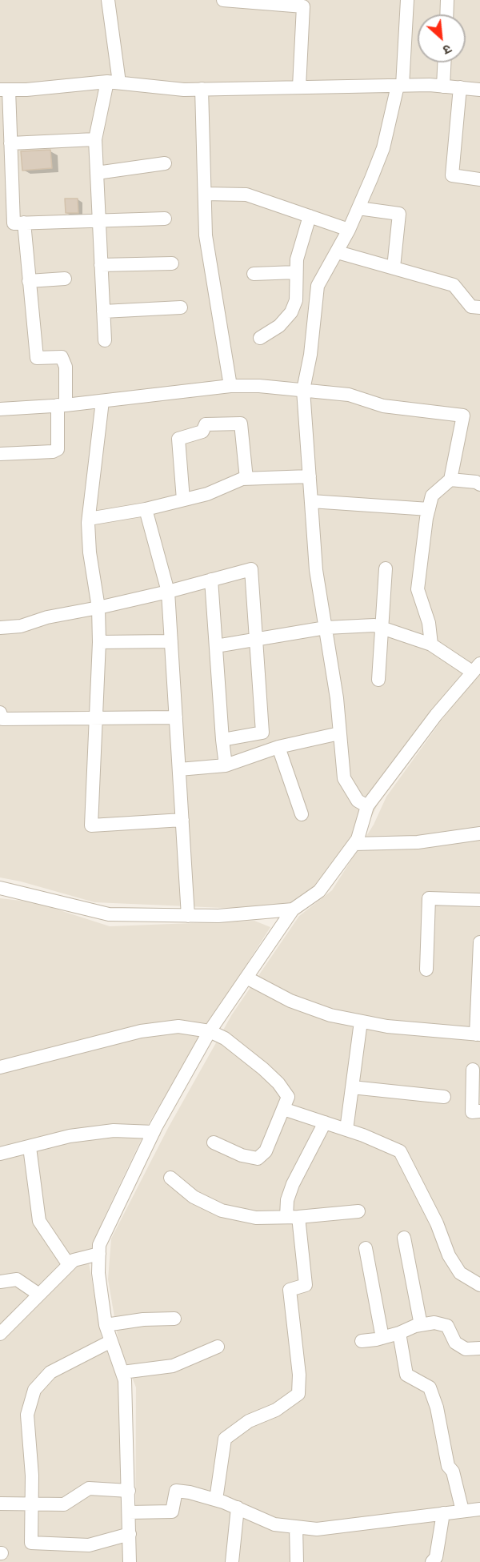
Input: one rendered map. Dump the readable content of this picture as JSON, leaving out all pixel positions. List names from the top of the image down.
{
  "north": "bottom right"
}
